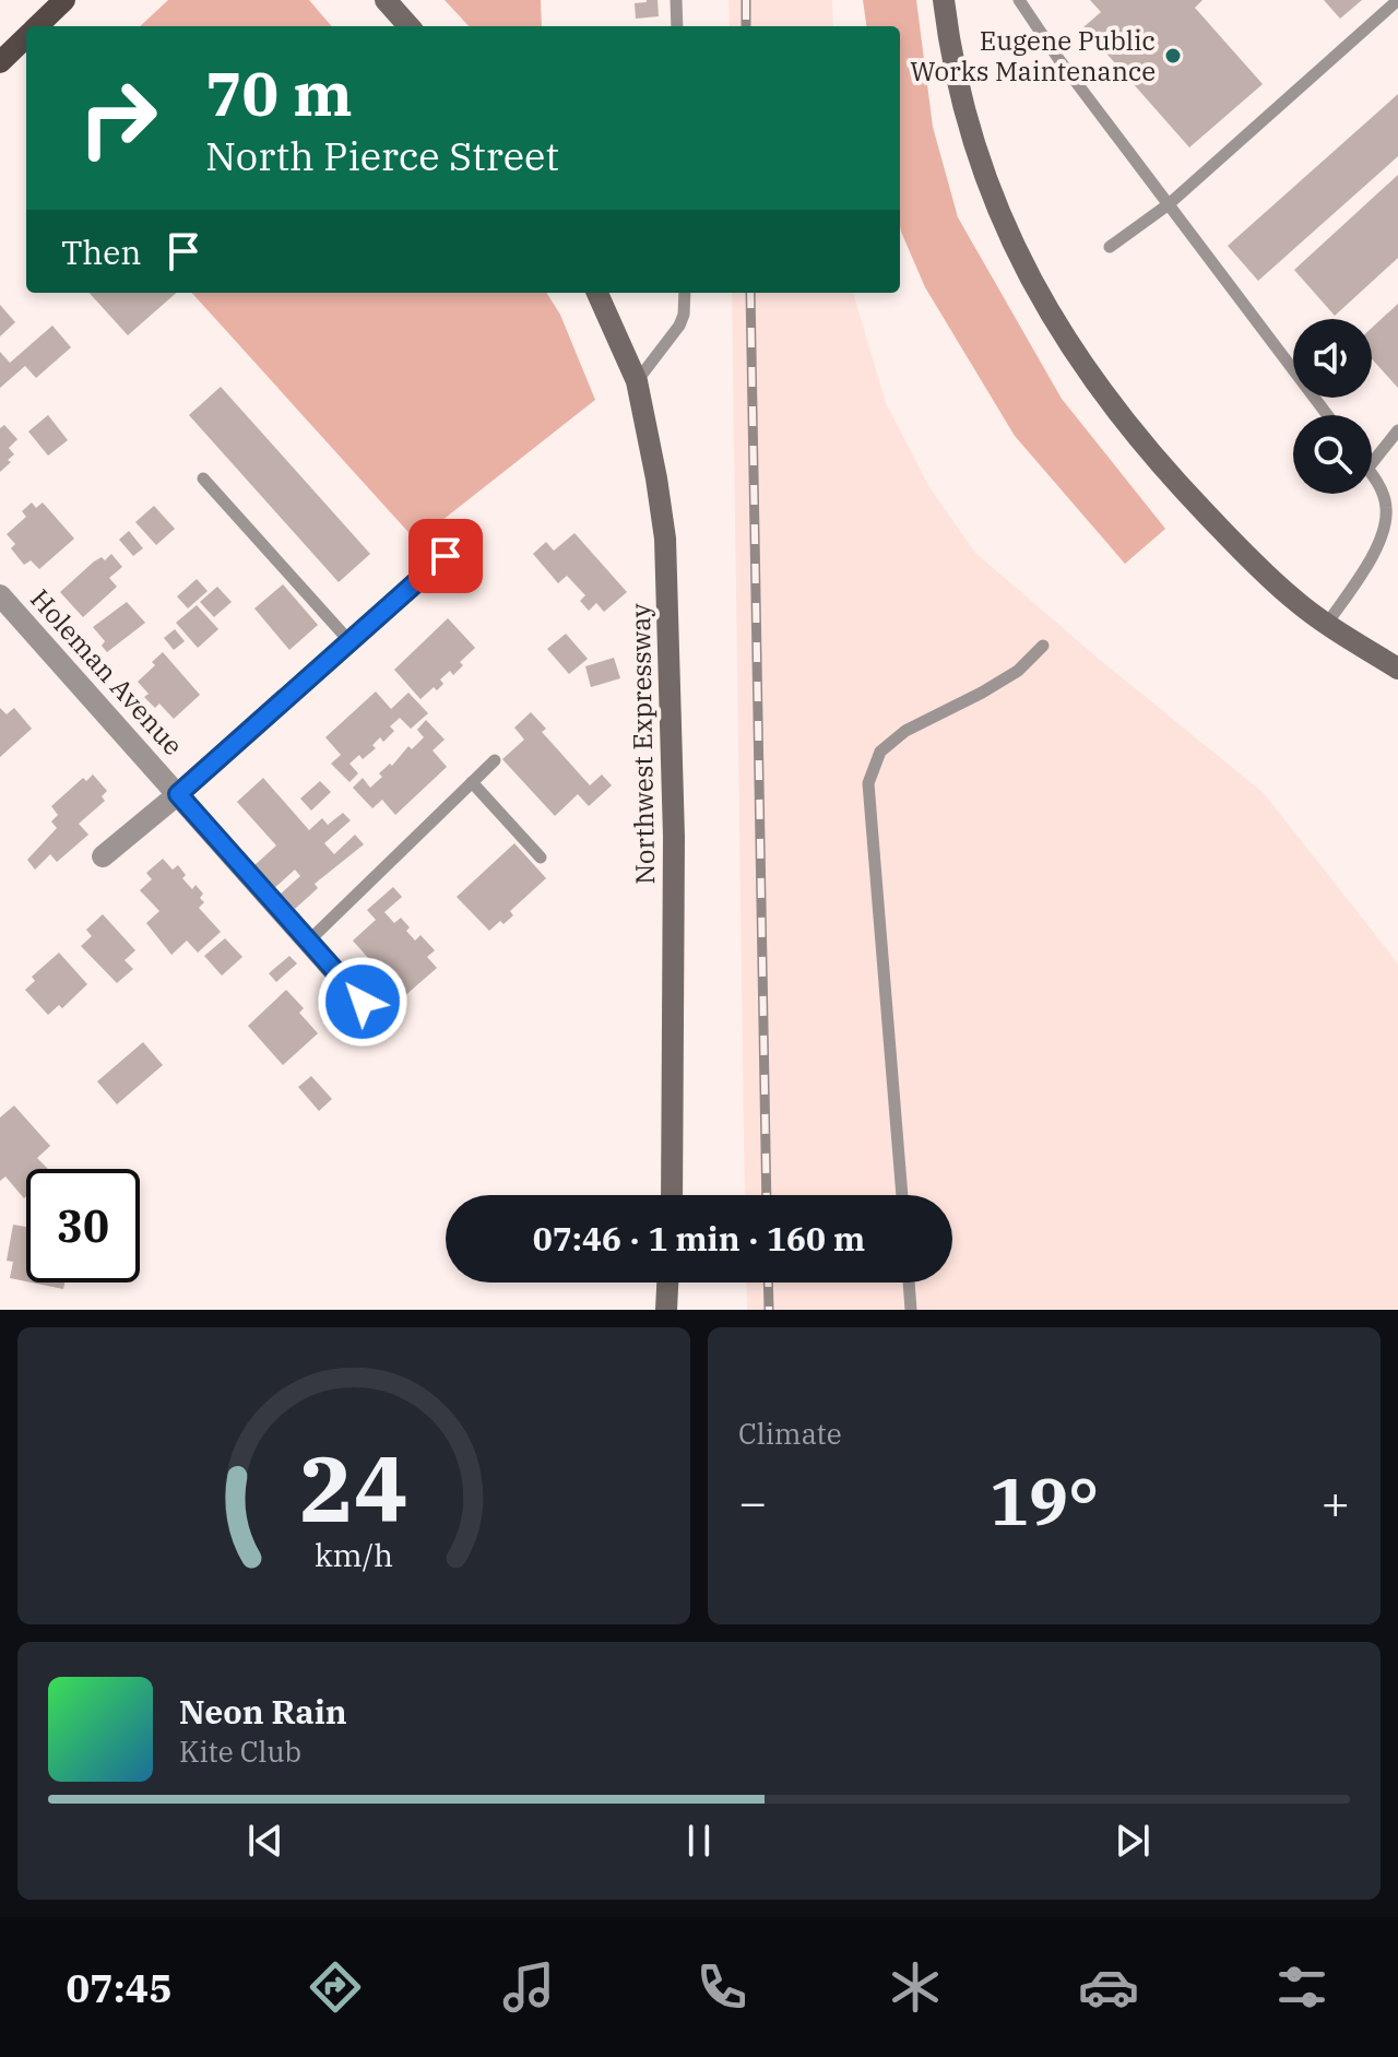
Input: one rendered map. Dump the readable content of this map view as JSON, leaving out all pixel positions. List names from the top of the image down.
{
  "streets": {
    "main road": ["Northwest Expressway"],
    "street": ["Holeman Avenue"]
  },
  "places": ["Eugene Public Works Maintenance"],
  "page": {
    "turn": ["70 m", "North Pierce Street"],
    "then": "Then",
    "limit": "30",
    "trip": "07:46 · 1 min · 160 m",
    "tile": "Climate",
    "heat": ["−", "19°", "+"],
    "song": ["Neon Rain", "Kite Club"],
    "tabs": "07:45",
    "gauge": ["24", "km/h"]
  }
}
